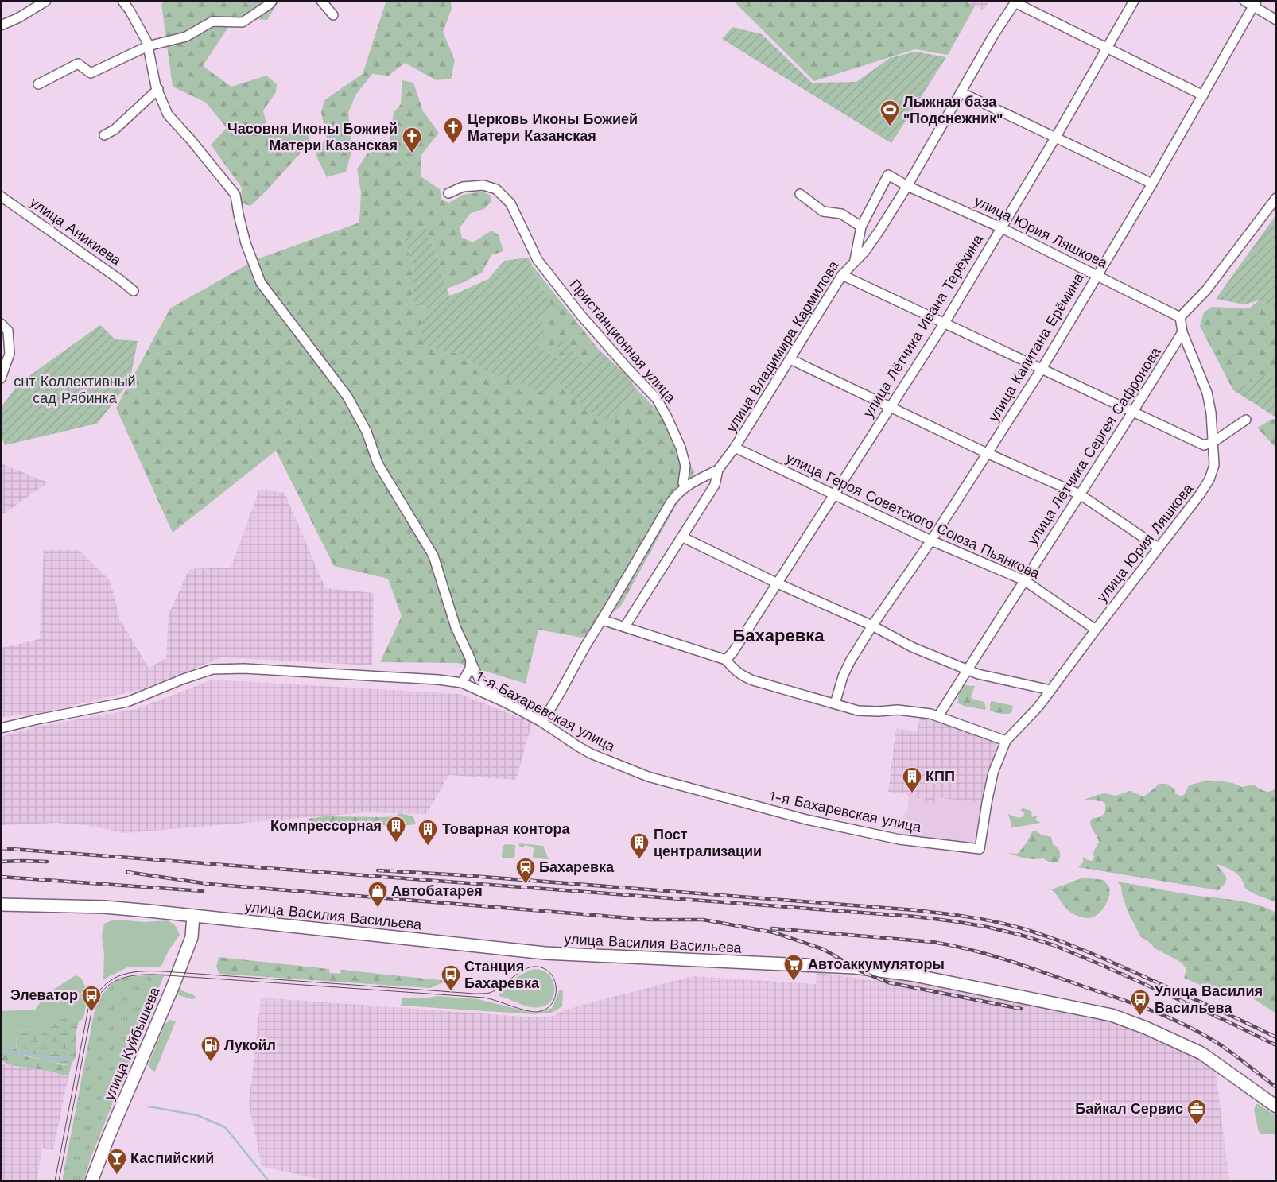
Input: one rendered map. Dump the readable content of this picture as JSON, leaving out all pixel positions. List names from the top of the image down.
{
  "streets": {
    "main road": ["улица Василия Васильева", "улица Куйбышева"],
    "street": [
      "улица Аникиева",
      "улица Юрия Ляшкова",
      "улица Лётчика Ивана Терёхина",
      "Пристанционная улица",
      "улица Владимира Кармилова",
      "улица Капитана Ерёмина",
      "улица Лётчика Сергея Сафронова",
      "улица Героя Советского Союза Пьянкова",
      "1-я Бахаревская улица"
    ]
  },
  "crossings": [
    ["улица Юрия Ляшкова", "улица Лётчика Ивана Терёхина"],
    ["улица Юрия Ляшкова", "улица Владимира Кармилова"],
    ["улица Юрия Ляшкова", "улица Капитана Ерёмина"],
    ["улица Юрия Ляшкова", "улица Лётчика Сергея Сафронова"],
    ["улица Юрия Ляшкова", "улица Героя Советского Союза Пьянкова"],
    ["улица Юрия Ляшкова", "1-я Бахаревская улица"],
    ["улица Лётчика Ивана Терёхина", "улица Героя Советского Союза Пьянкова"],
    ["улица Владимира Кармилова", "улица Героя Советского Союза Пьянкова"],
    ["улица Капитана Ерёмина", "улица Героя Советского Союза Пьянкова"],
    ["улица Лётчика Сергея Сафронова", "улица Героя Советского Союза Пьянкова"],
    ["улица Василия Васильева", "улица Куйбышева"]
  ],
  "districts": ["Бахаревка"],
  "parks": ["снт Коллективный сад Рябинка"],
  "places": {
    "sports": ["Лыжная база \"Подснежник\""],
    "church": ["Церковь Иконы Божией Матери Казанская", "Часовня Иконы Божией Матери Казанская"],
    "building": [
      "КПП",
      "Компрессорная",
      "Товарная контора",
      "Пост централизации"
    ],
    "station": ["Бахаревка"],
    "shop": ["Автобатарея"],
    "supermarket": ["Автоаккумуляторы"],
    "bus stop": ["Станция Бахаревка", "Элеватор", "Улица Василия Васильева"],
    "fuel station": ["Лукойл"],
    "office": ["Байкал Сервис"],
    "bar": ["Каспийский"]
  }
}
